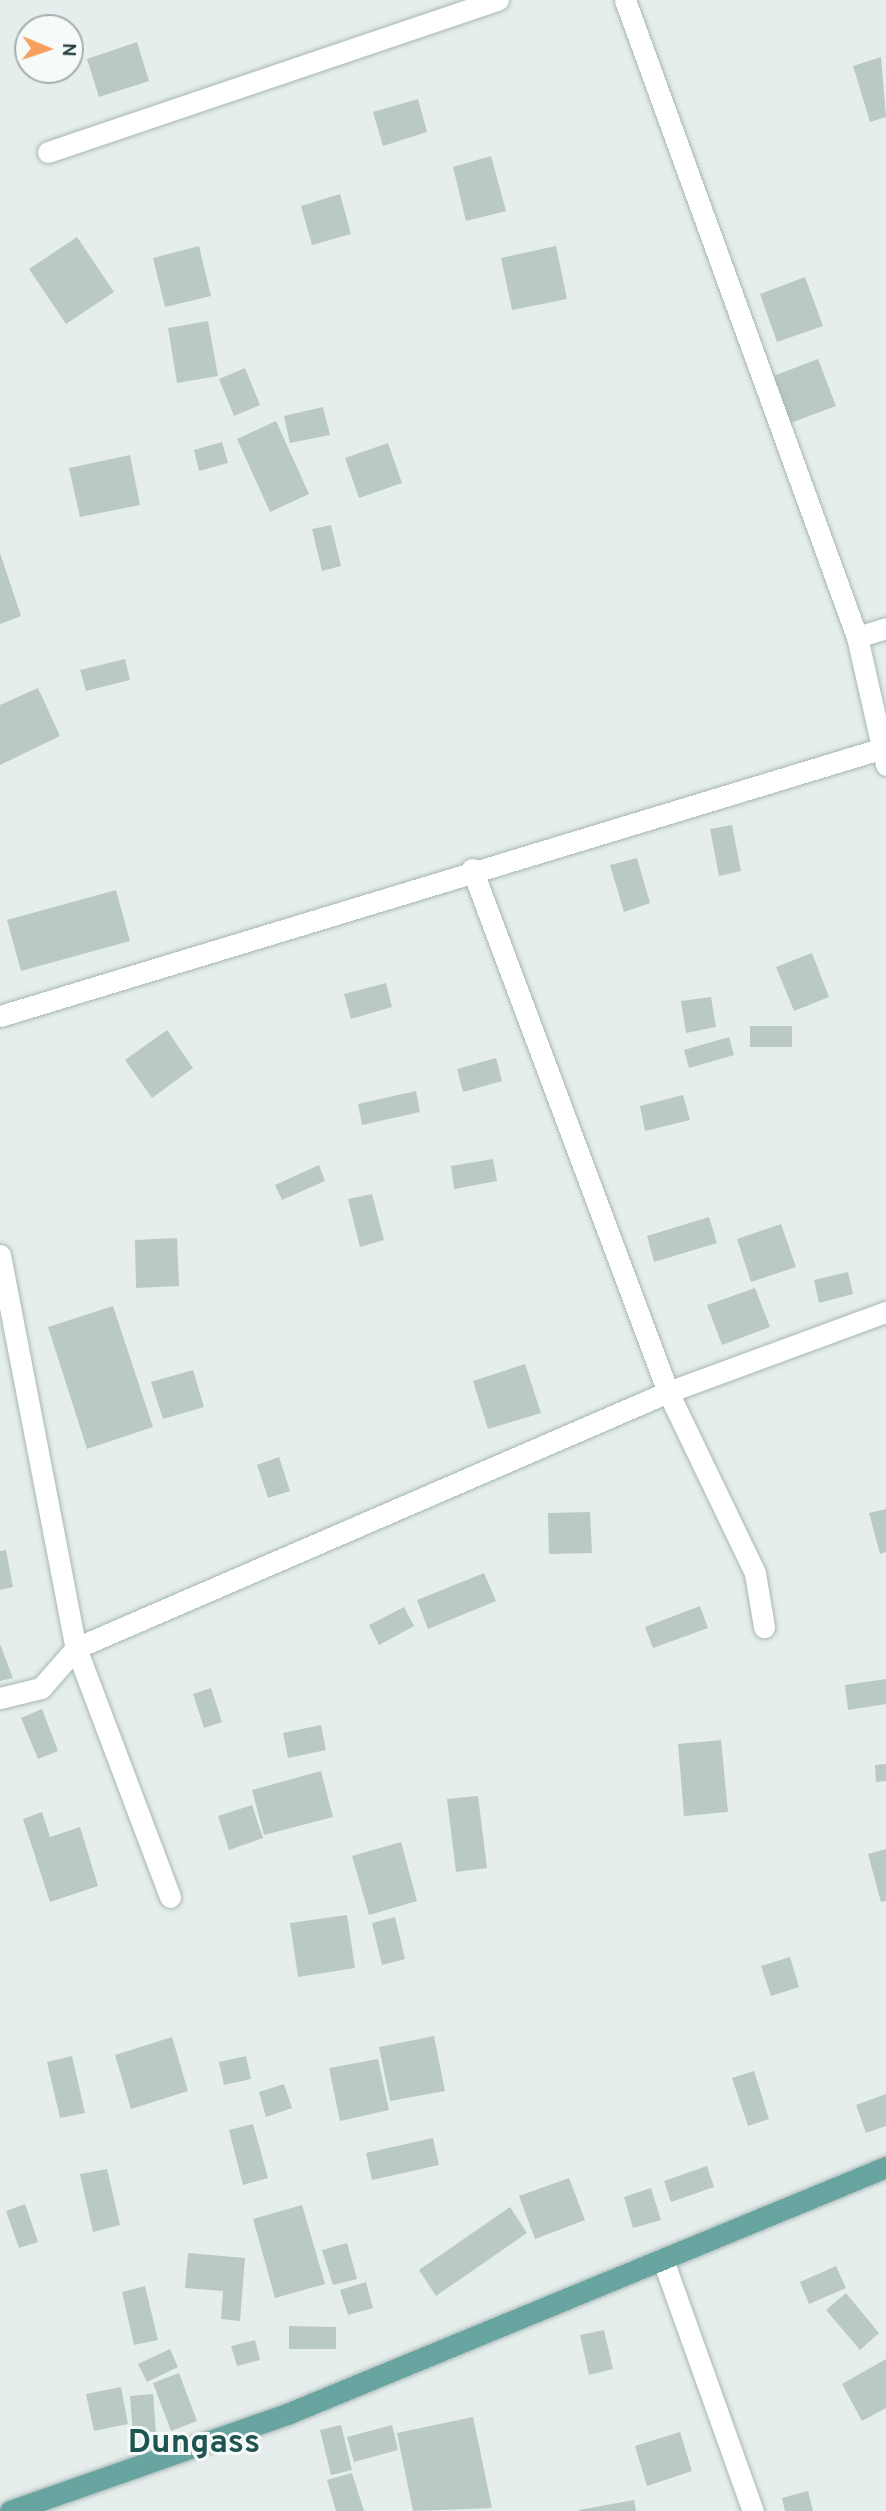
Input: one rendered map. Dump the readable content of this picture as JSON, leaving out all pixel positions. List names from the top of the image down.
{
  "districts": ["Dungass"],
  "north": "right"
}
